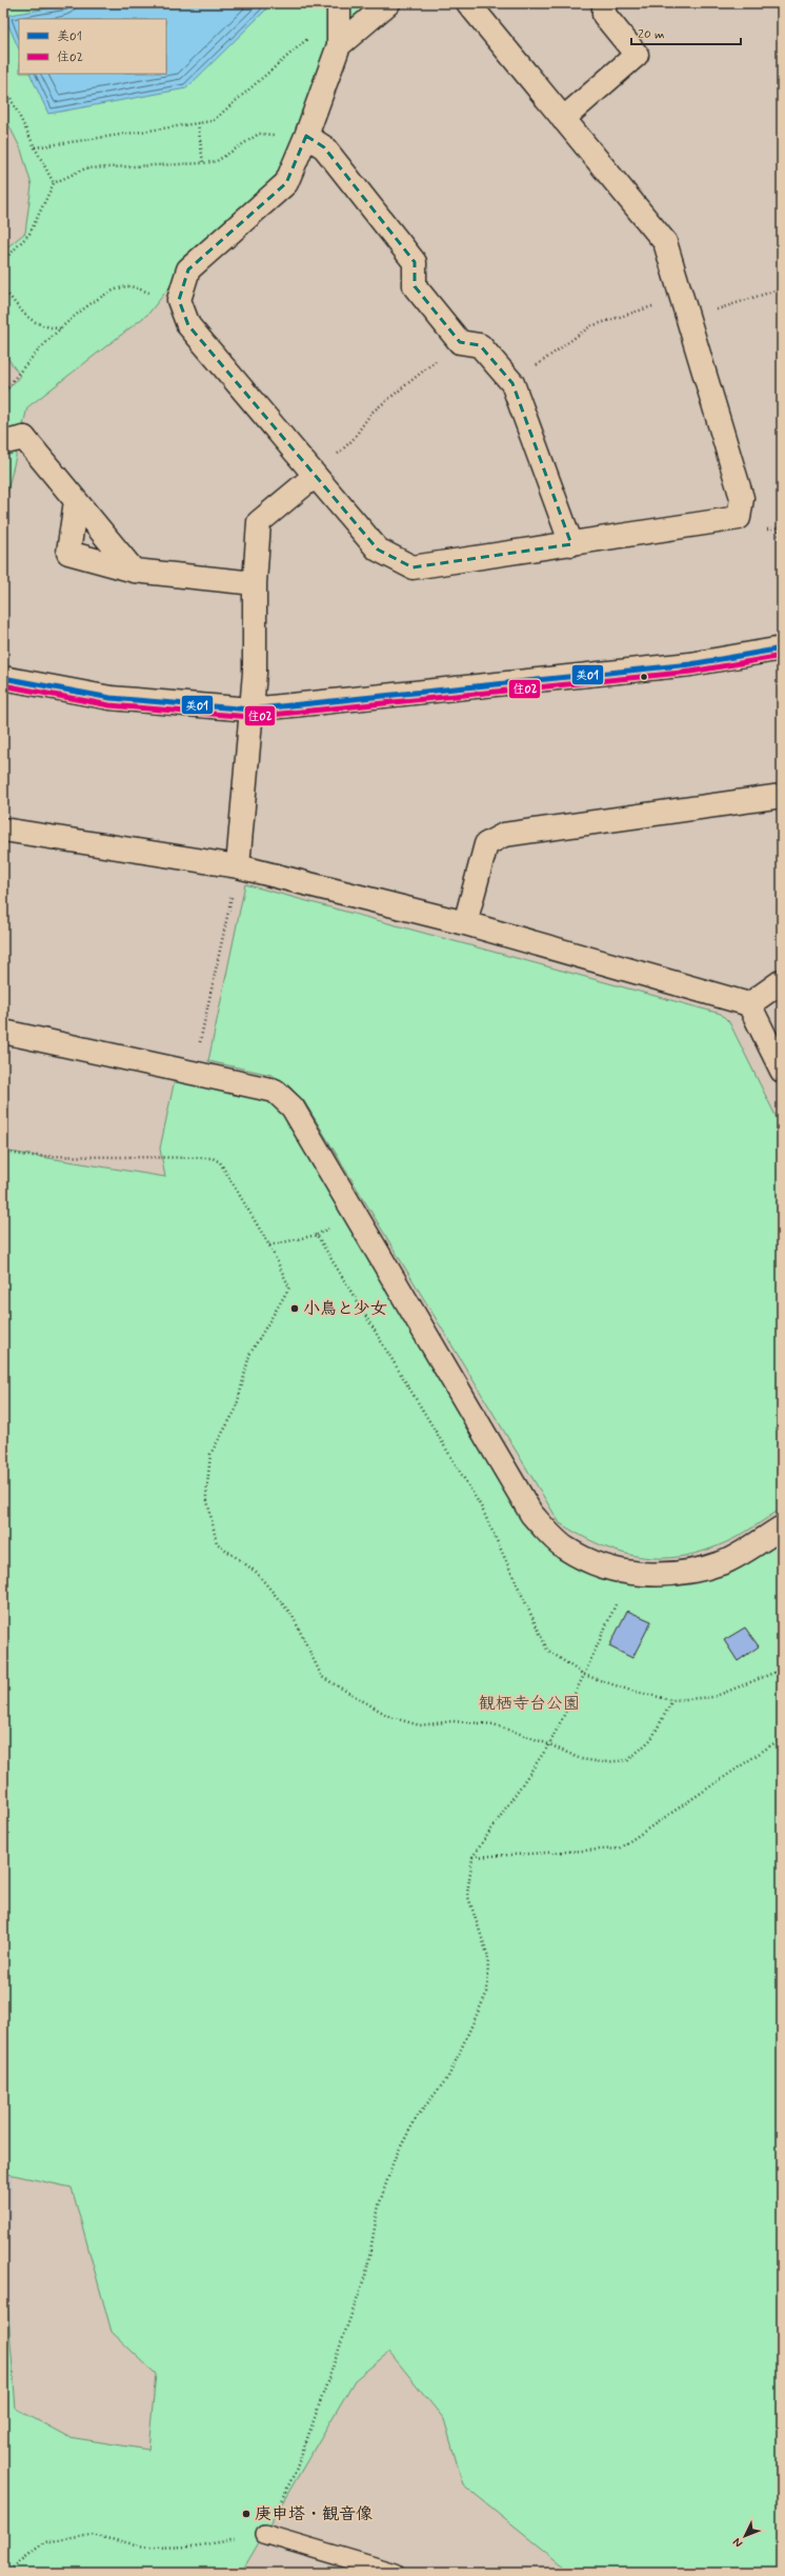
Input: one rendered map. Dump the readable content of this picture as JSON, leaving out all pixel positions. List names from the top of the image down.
{
  "parks": ["観栖寺台公園"],
  "places": ["小鳥と少女", "庚申塔・観音像"],
  "lines": ["transit line 美01", "transit line 住02"],
  "legend": ["美01", "住02"],
  "scale_bar": "20 m",
  "north": "bottom left"
}
